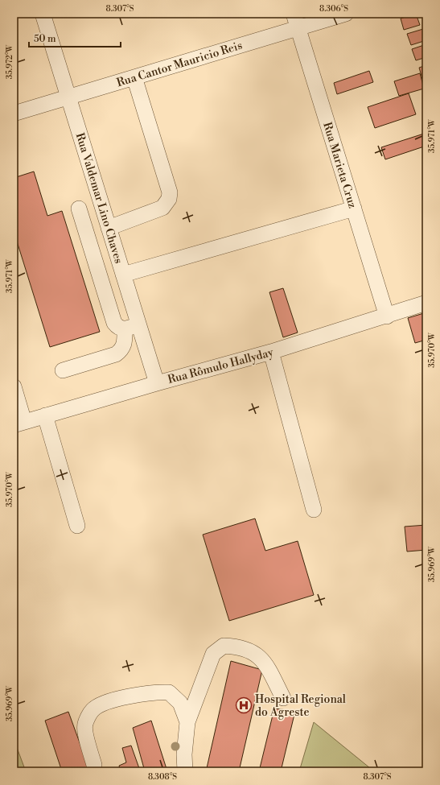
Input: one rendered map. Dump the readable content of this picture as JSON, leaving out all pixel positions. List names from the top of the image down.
{
  "streets": {
    "street": [
      "Rua Cantor Mauricio Reis",
      "Rua Marieta Cruz",
      "Rua Valdemar Lino Chaves",
      "Rua Rômulo Hallyday"
    ]
  },
  "crossings": [
    ["Rua Cantor Mauricio Reis", "Rua Marieta Cruz"],
    ["Rua Cantor Mauricio Reis", "Rua Valdemar Lino Chaves"],
    ["Rua Marieta Cruz", "Rua Rômulo Hallyday"],
    ["Rua Valdemar Lino Chaves", "Rua Rômulo Hallyday"]
  ],
  "places": {
    "hospital": ["Hospital Regional do Agreste"]
  },
  "scale_bar": "50 m",
  "coordinates": [
    "8.307°S",
    "8.306°S",
    "35.972°W",
    "35.971°W",
    "35.970°W",
    "35.969°W",
    "8.308°S"
  ]
}
